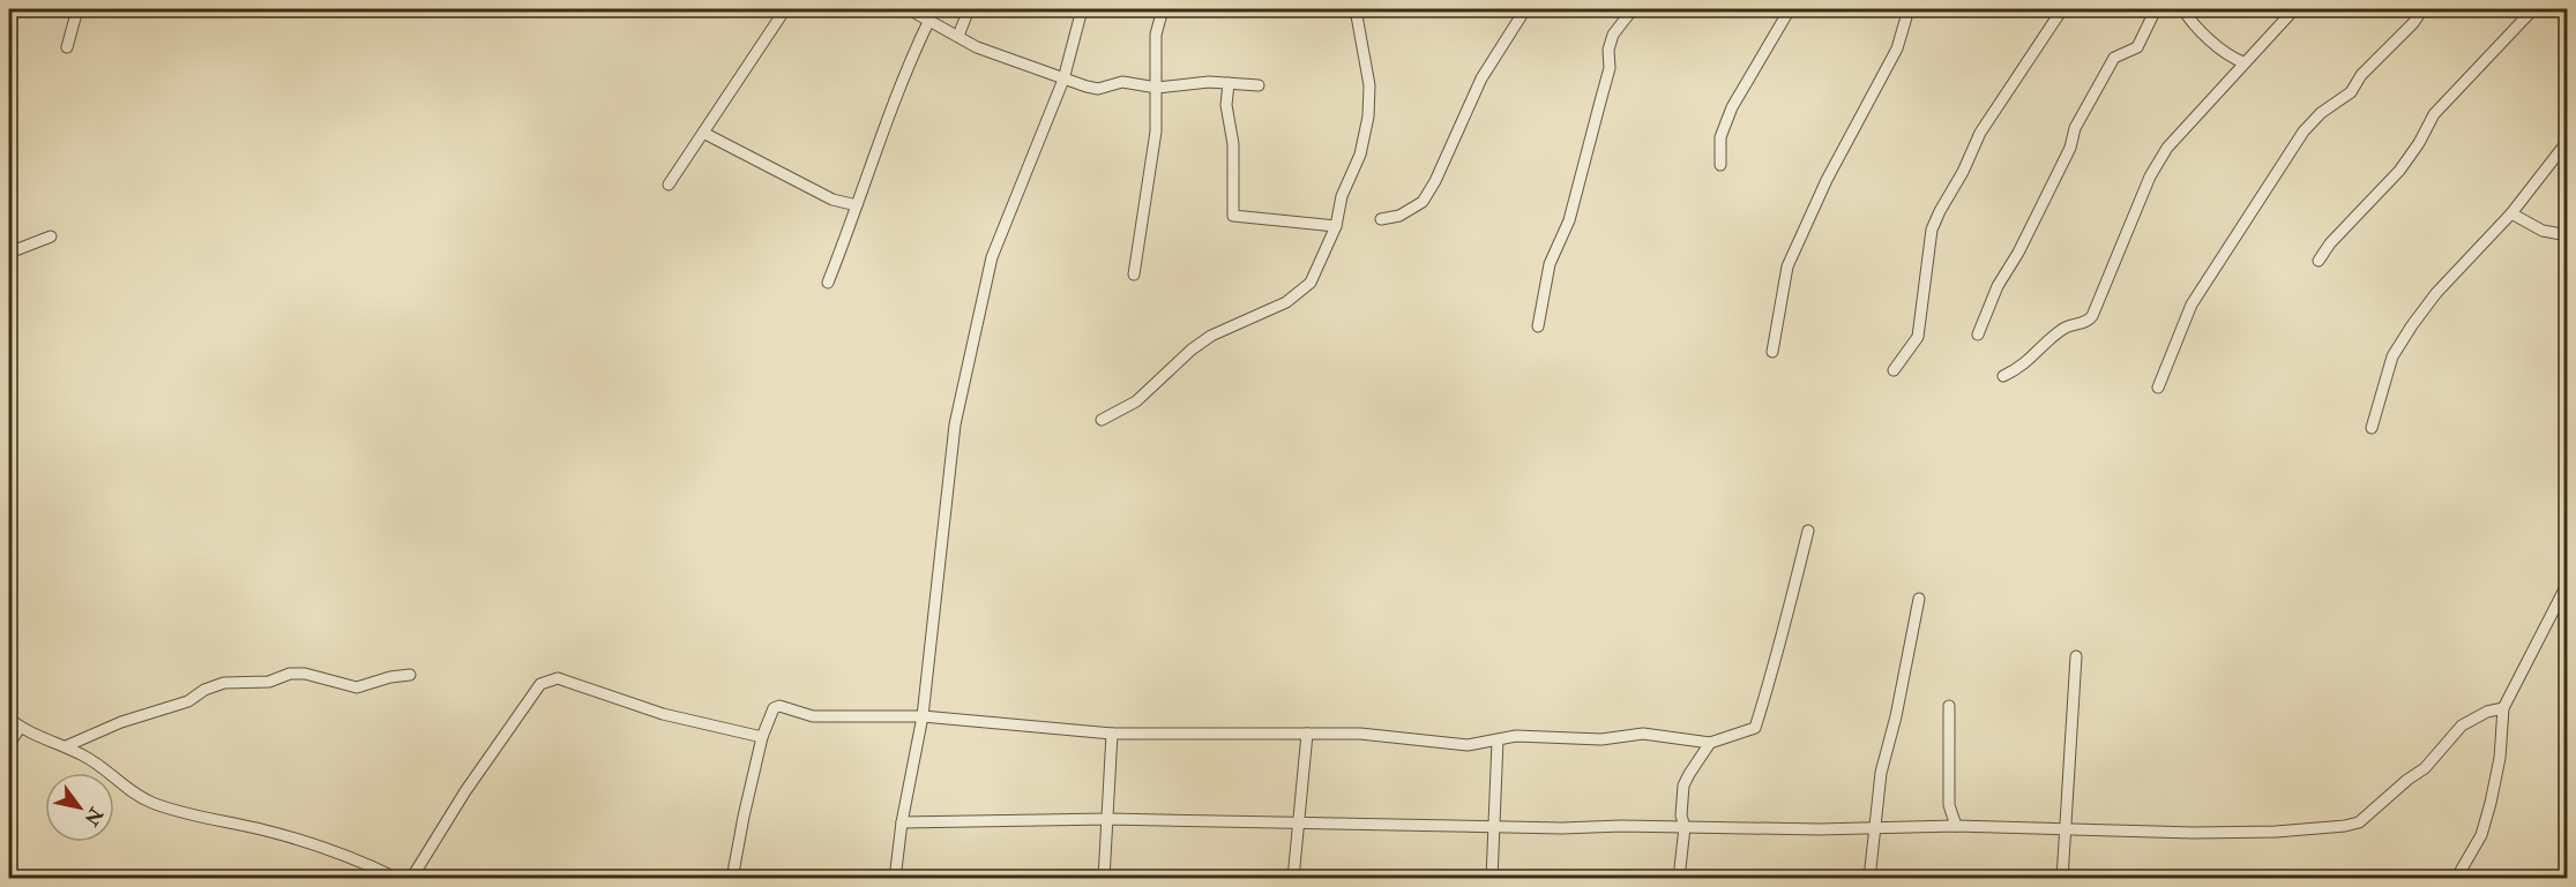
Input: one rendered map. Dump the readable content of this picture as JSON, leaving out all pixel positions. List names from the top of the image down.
{
  "north": "bottom right"
}
